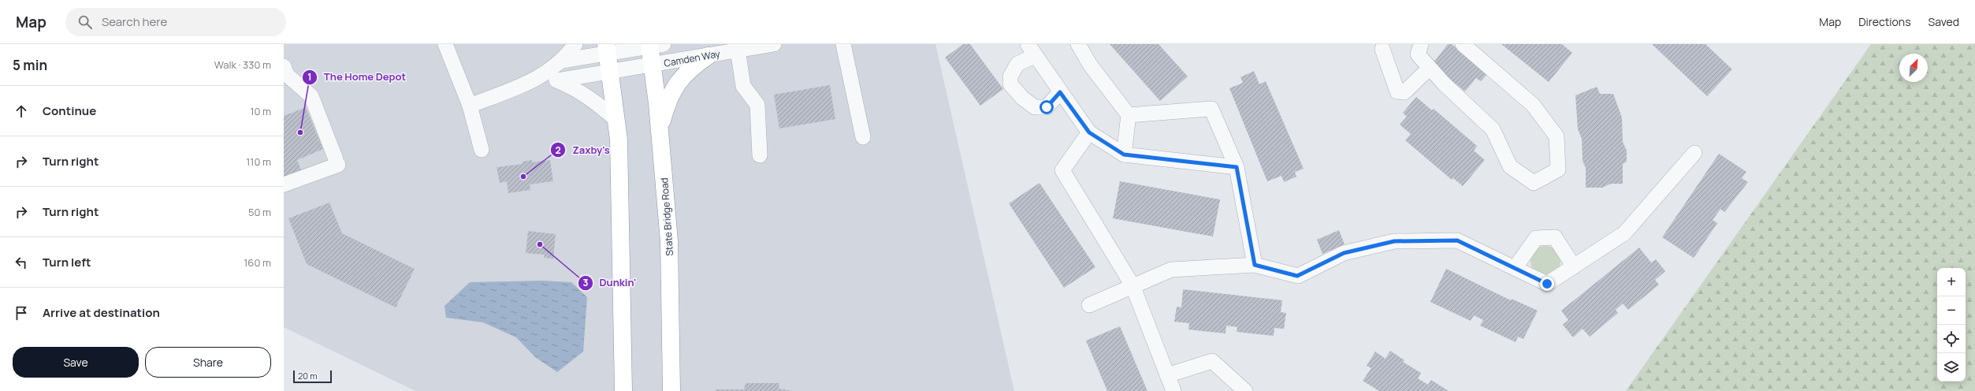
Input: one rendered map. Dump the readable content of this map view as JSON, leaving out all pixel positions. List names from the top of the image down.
{
  "streets": {
    "highway": ["State Bridge Road"],
    "street": ["Camden Way"]
  },
  "crossings": [
    ["Camden Way", "State Bridge Road"]
  ],
  "places": ["The Home Depot", "Zaxby's", "Dunkin'"],
  "scale_bar": "20 m",
  "north": "top right",
  "page": {
    "header": "Map",
    "search": "Search here",
    "nav": ["Map", "Directions", "Saved"],
    "heading": ["5 min", "Walk · 330 m"],
    "list": [
      ["Continue", "10 m"],
      ["Turn right", "110 m"],
      ["Turn right", "50 m"],
      ["Turn left", "160 m"],
      "Arrive at destination"
    ],
    "map_buttons": ["+", "−"],
    "buttons": ["Save", "Share"],
    "scale": "20 m"
  }
}
